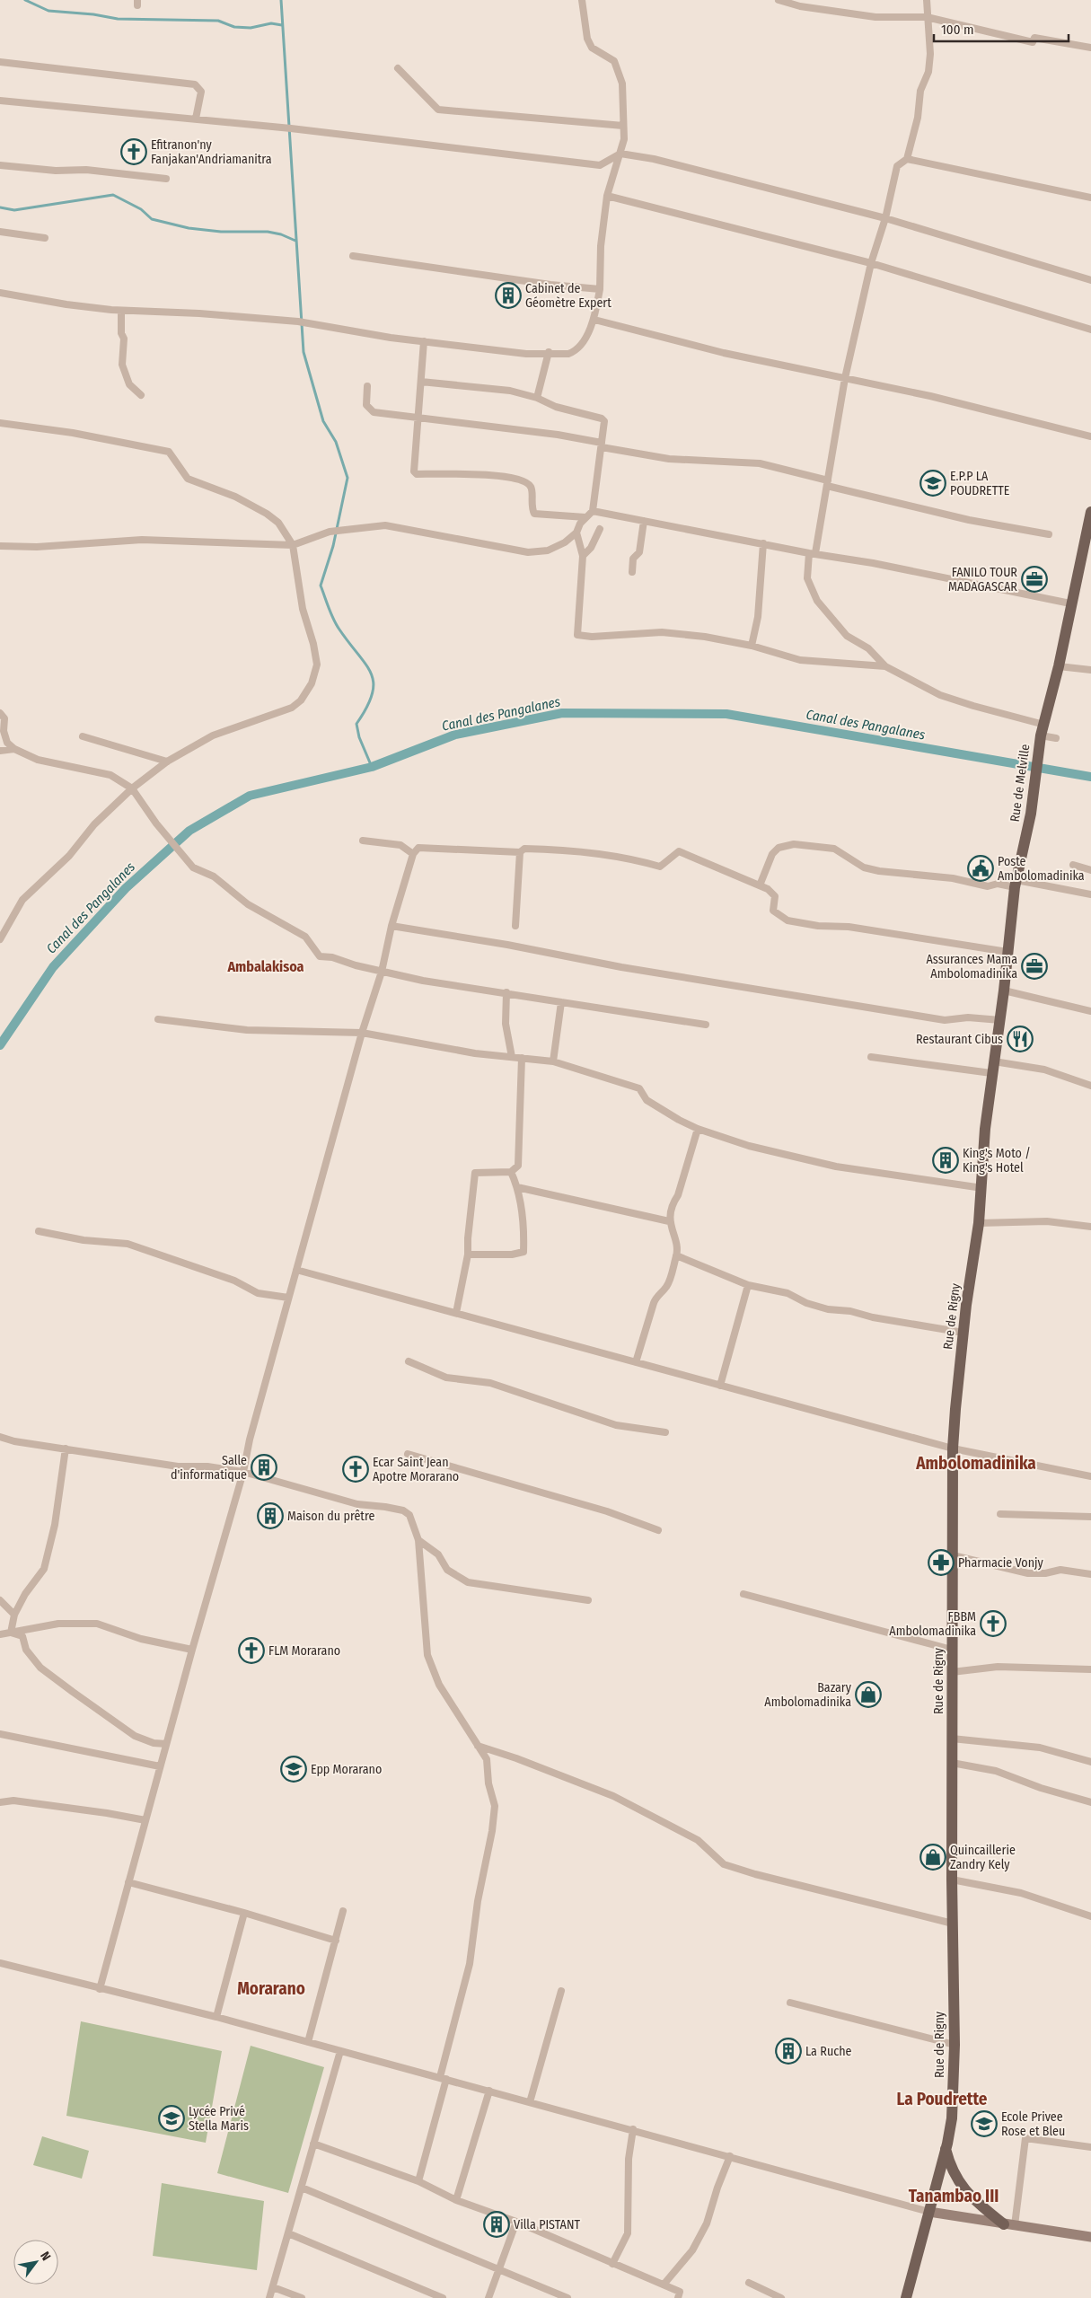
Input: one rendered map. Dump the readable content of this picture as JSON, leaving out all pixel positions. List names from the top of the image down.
{
  "streets": {
    "main road": ["Rue de Melville", "Rue de Rigny"]
  },
  "crossings": [
    ["Rue de Melville", "Rue de Rigny"]
  ],
  "districts": [
    "Ambalakisoa",
    "Ambolomadinika",
    "Morarano",
    "La Poudrette",
    "Tanambao III"
  ],
  "water": ["Canal des Pangalanes"],
  "places": {
    "church": [
      "Efitranon'ny Fanjakan'Andriamanitra",
      "Ecar Saint Jean Apotre Morarano",
      "FBBM Ambolomadinika",
      "FLM Morarano"
    ],
    "building": [
      "Cabinet de Géomètre Expert",
      "King's Moto / King's Hotel",
      "Salle d'informatique",
      "Maison du prêtre",
      "La Ruche",
      "Villa PISTANT"
    ],
    "school or university": [
      "E.P.P LA POUDRETTE",
      "Epp Morarano",
      "Lycée Privé Stella Maris",
      "Ecole Privee Rose et Bleu"
    ],
    "office": ["FANILO TOUR MADAGASCAR", "Assurances Mama Ambolomadinika"],
    "public building": ["Poste Ambolomadinika"],
    "restaurant": ["Restaurant Cibus"],
    "pharmacy": ["Pharmacie Vonjy"],
    "shop": ["Bazary Ambolomadinika", "Quincaillerie Zandry Kely"]
  },
  "scale_bar": "100 m",
  "north": "top right"
}
